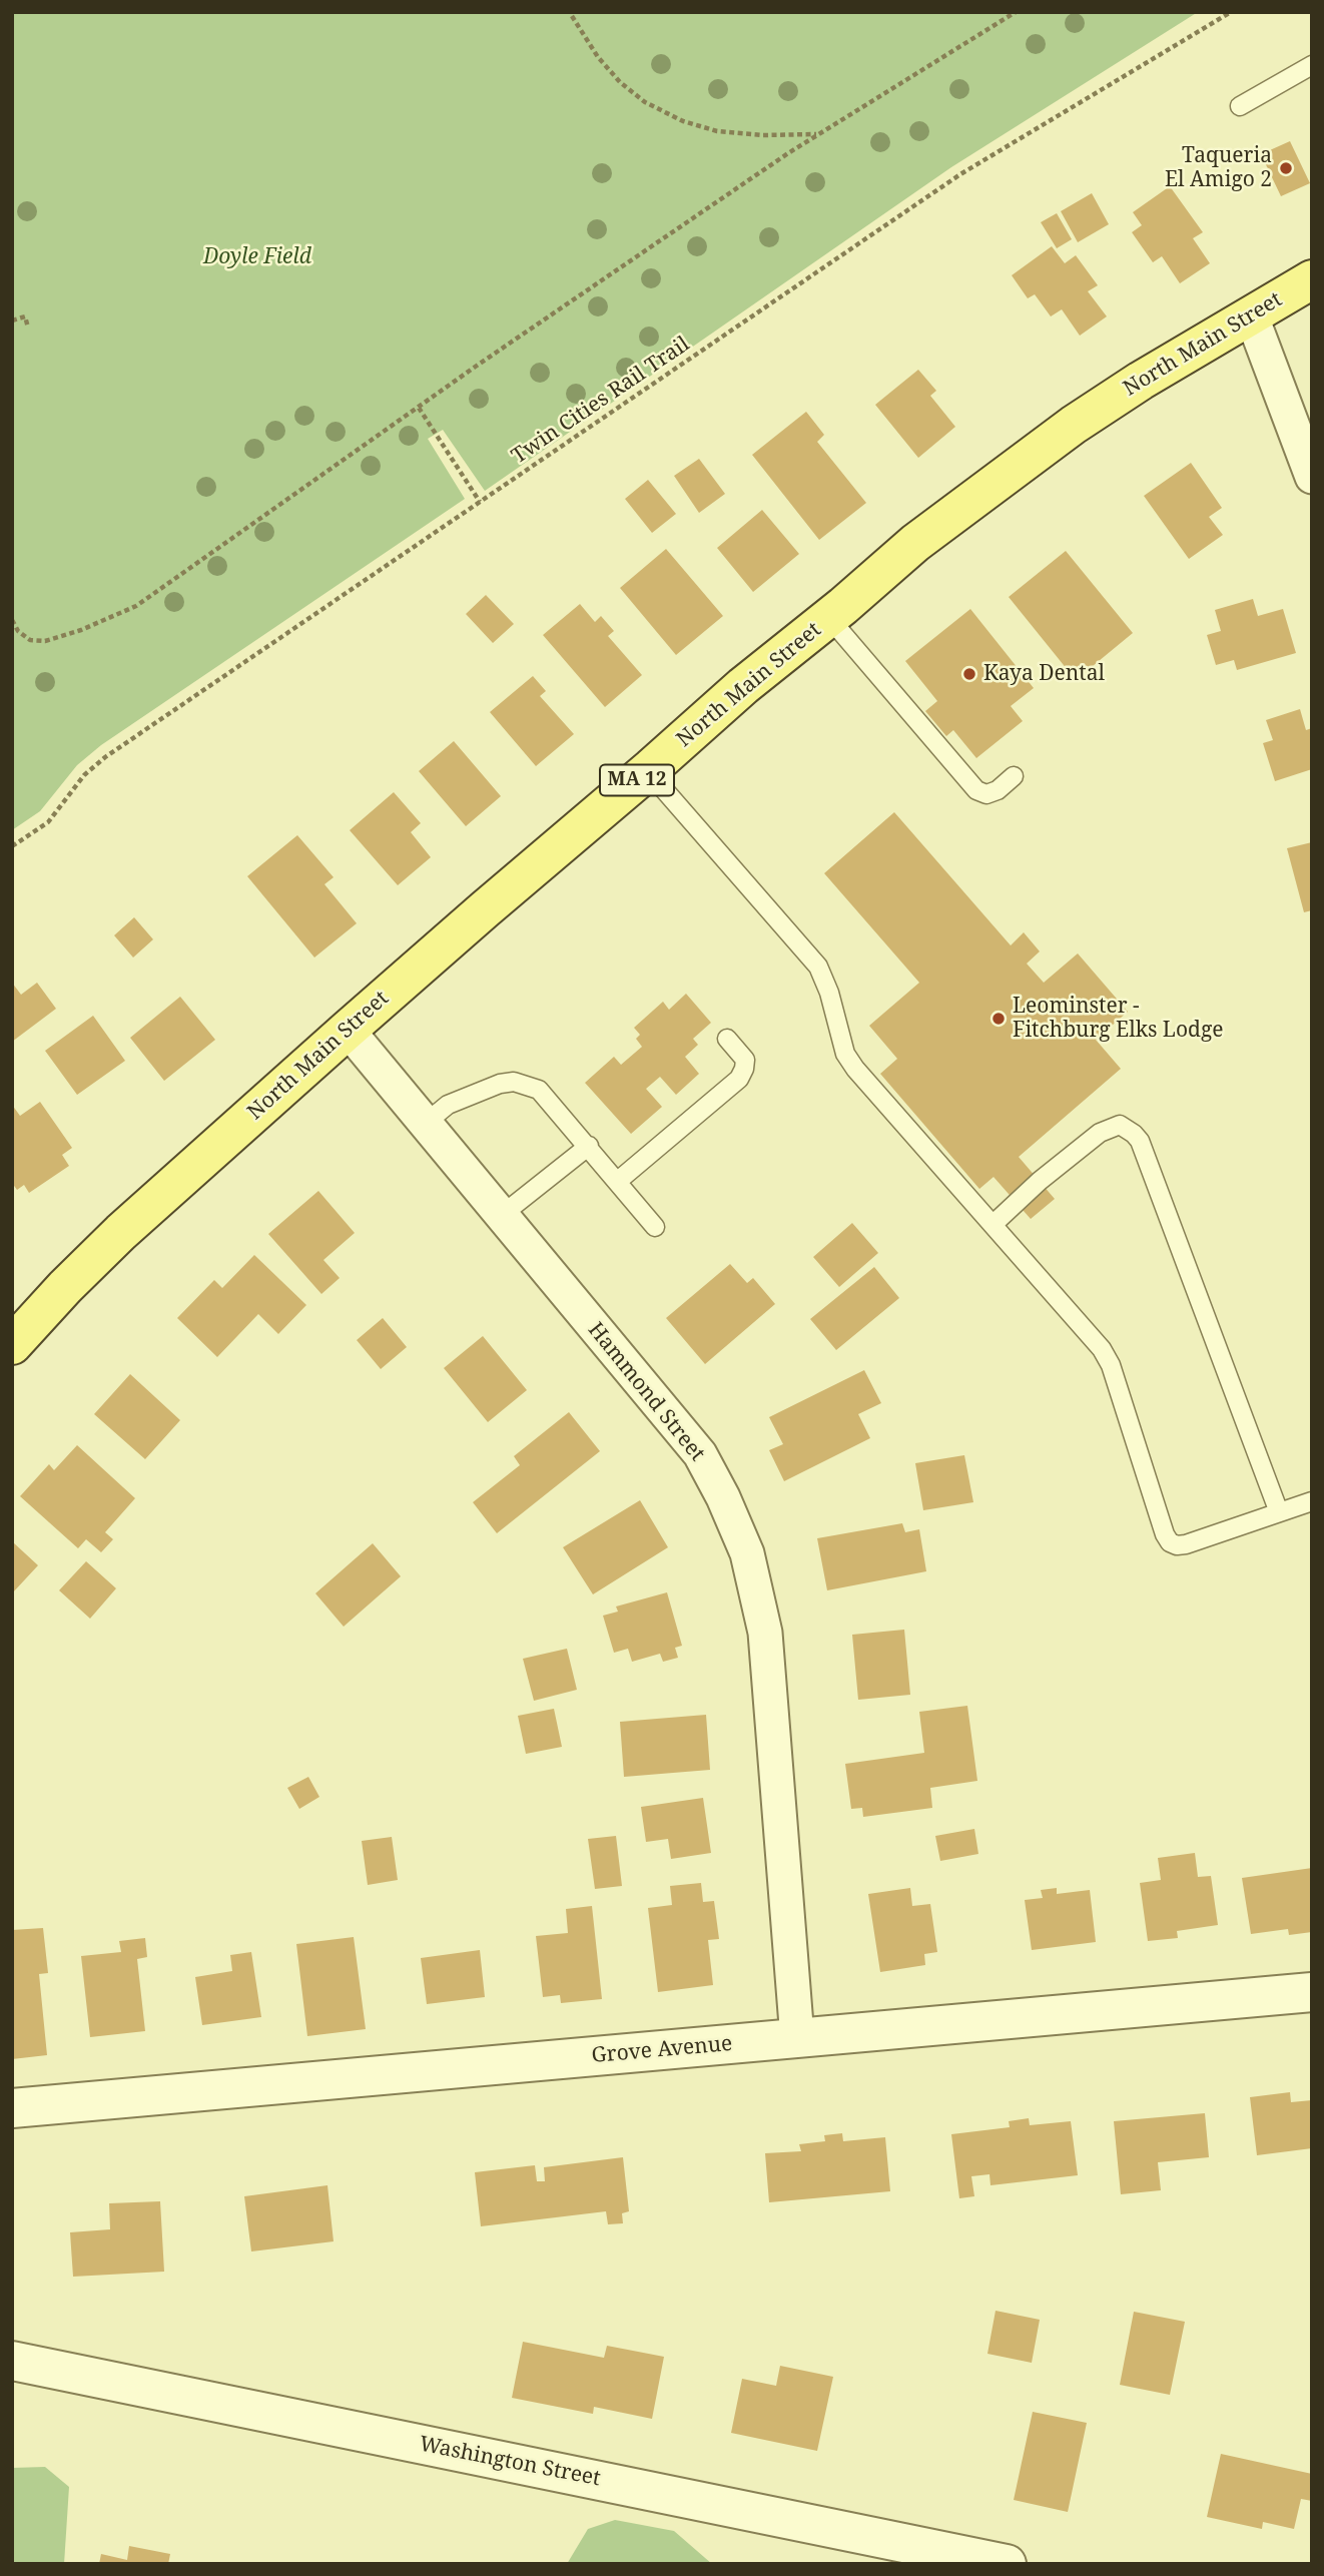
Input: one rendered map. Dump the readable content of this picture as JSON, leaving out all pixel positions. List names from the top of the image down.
{
  "streets": {
    "main road": ["North Main Street", "MA 12"],
    "street": ["Hammond Street", "Grove Avenue", "Washington Street"],
    "path": ["Twin Cities Rail Trail"]
  },
  "crossings": [
    ["North Main Street", "Hammond Street"],
    ["Hammond Street", "Grove Avenue"]
  ],
  "parks": ["Doyle Field"],
  "places": ["Taqueria El Amigo 2", "Kaya Dental", "Leominster - Fitchburg Elks Lodge"]
}
